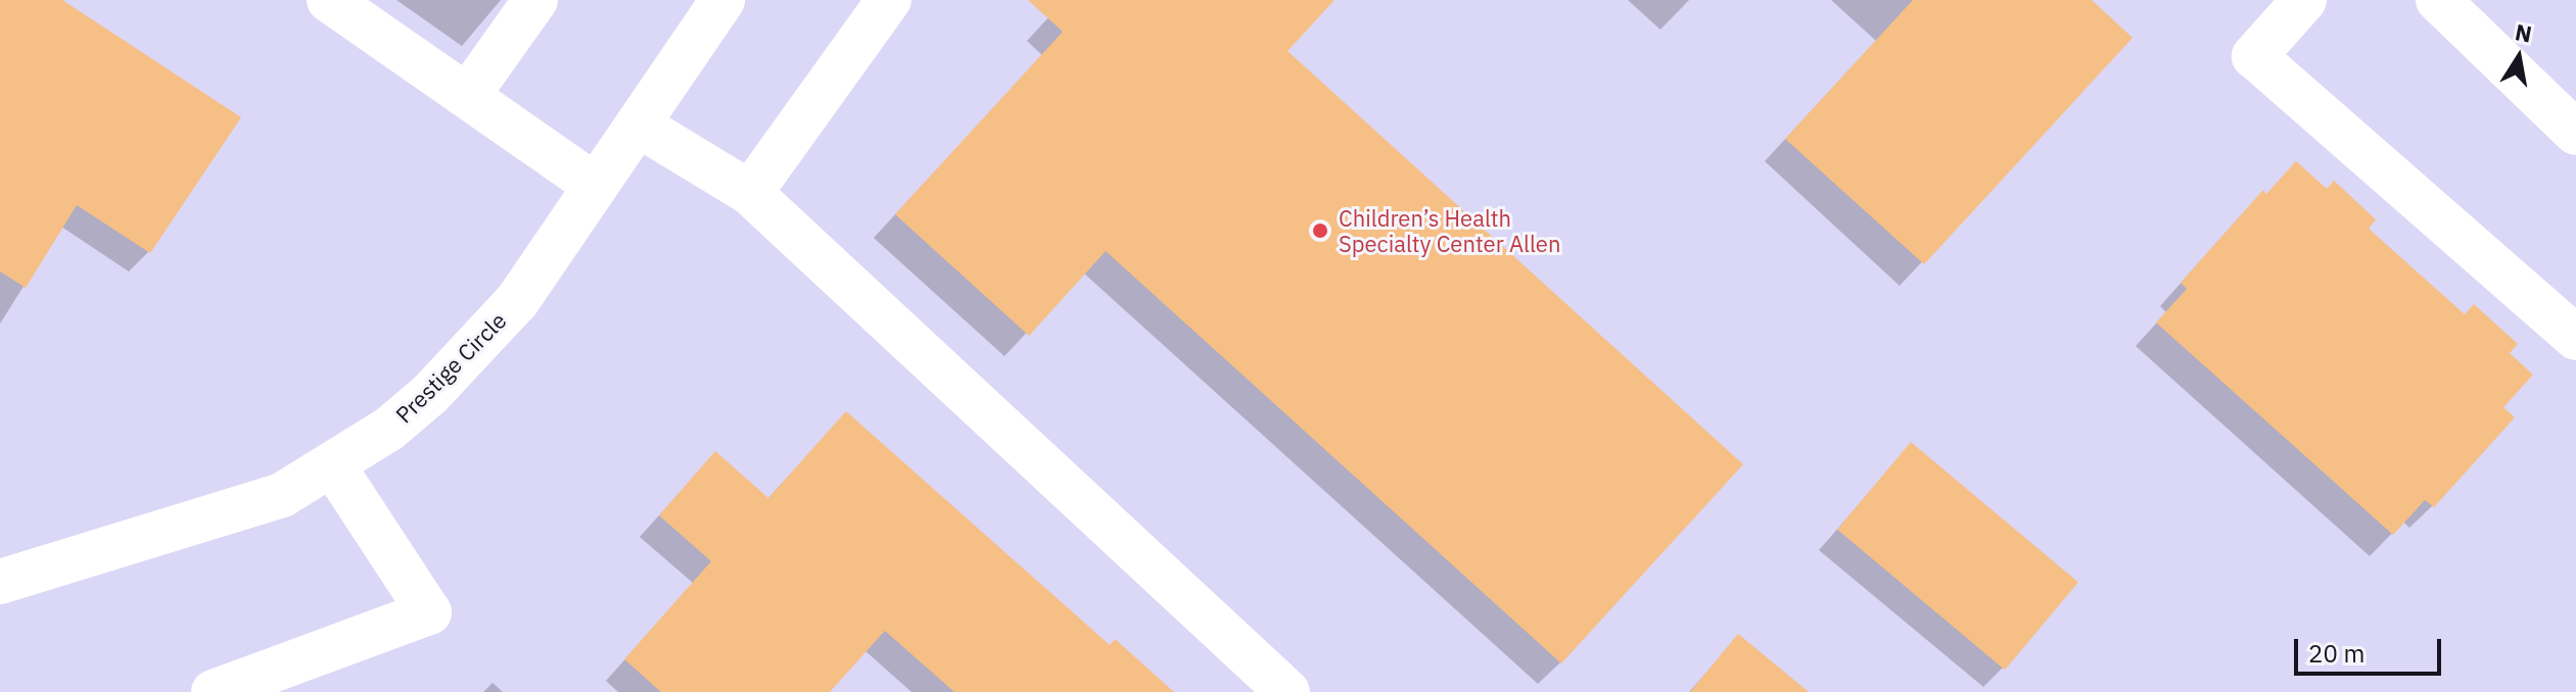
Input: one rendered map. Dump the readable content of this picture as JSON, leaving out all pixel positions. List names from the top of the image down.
{
  "streets": {
    "street": ["Prestige Circle"]
  },
  "places": ["Children’s Health Specialty Center Allen"],
  "scale_bar": "20 m",
  "north": "top"
}
